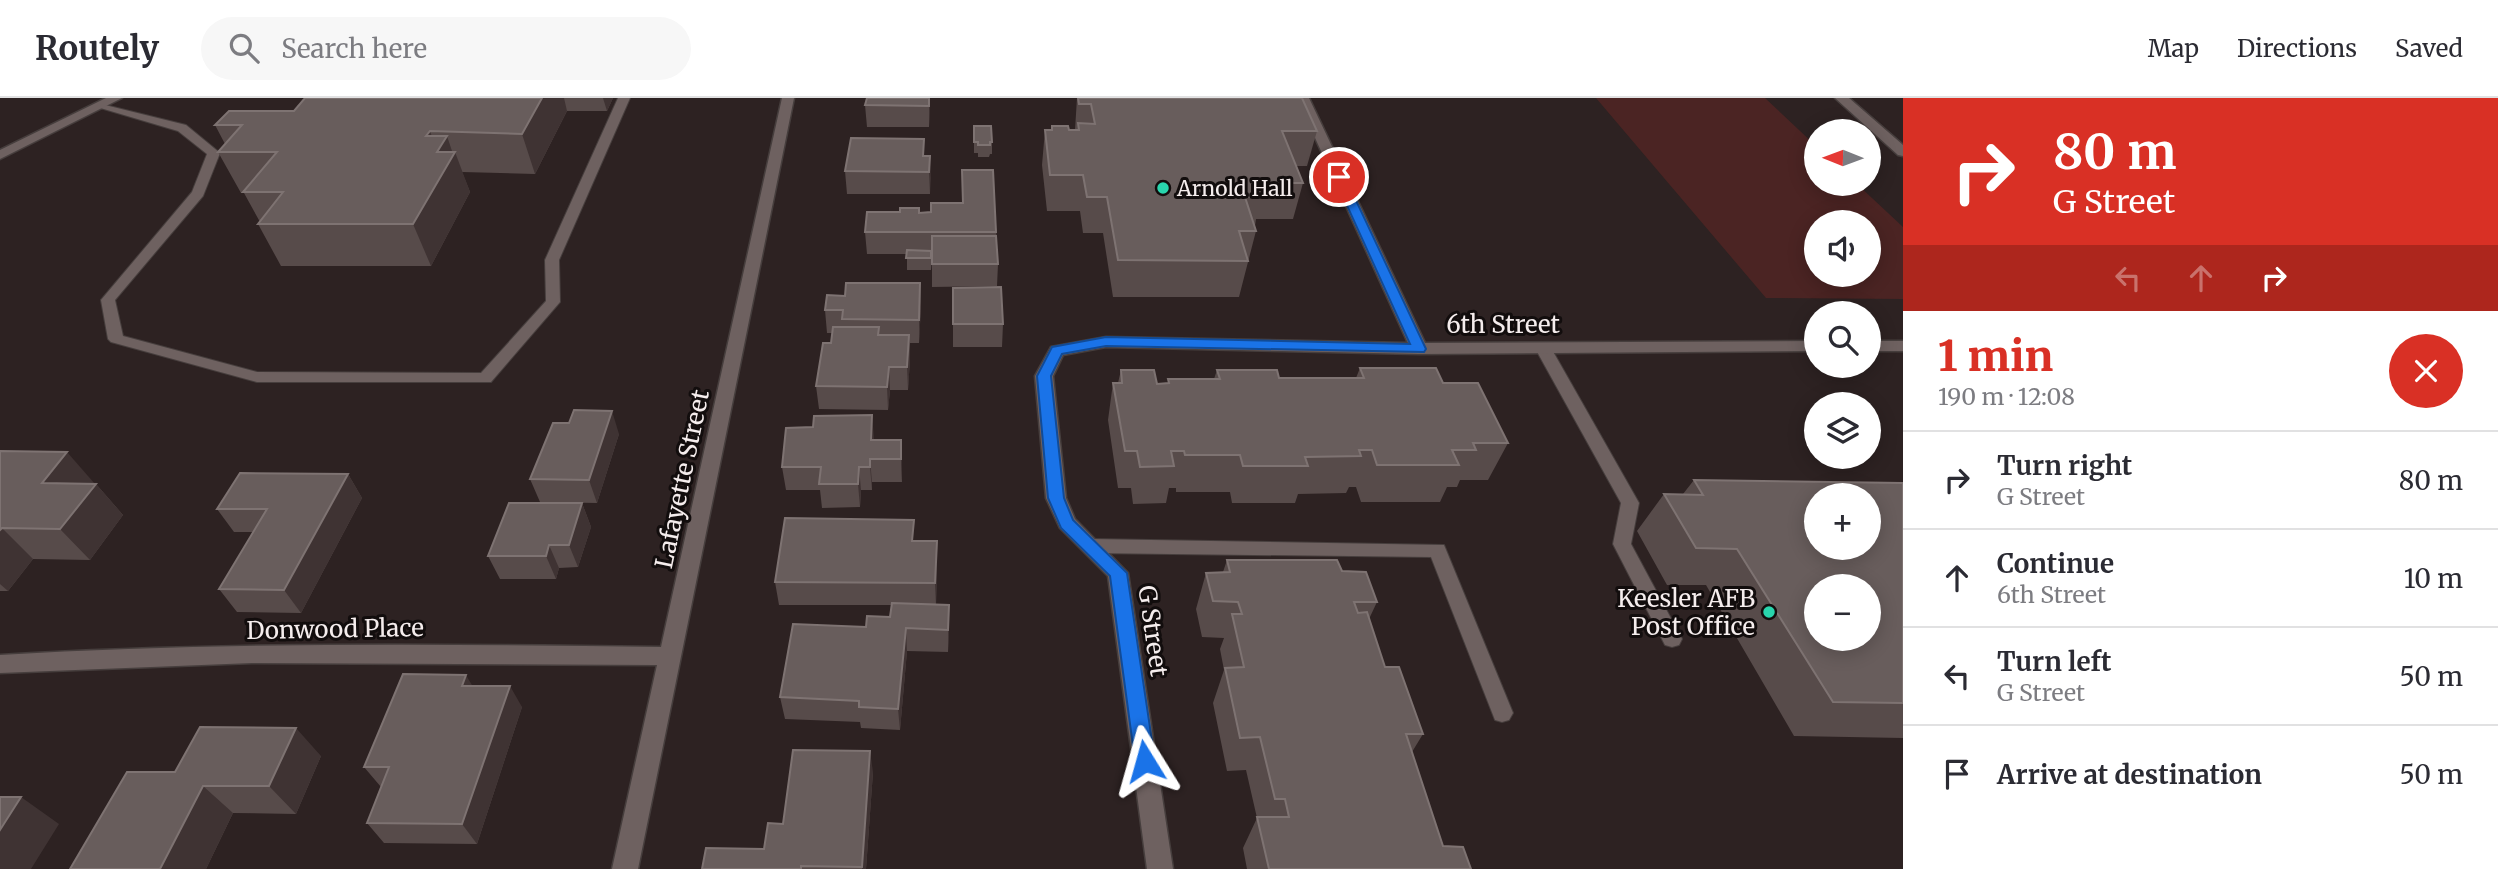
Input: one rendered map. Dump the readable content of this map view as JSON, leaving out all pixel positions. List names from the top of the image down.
{
  "streets": {
    "street": [
      "6th Street",
      "Lafayette Street",
      "Donwood Place",
      "G Street"
    ]
  },
  "crossings": [
    ["6th Street", "G Street"],
    ["Lafayette Street", "Donwood Place"]
  ],
  "places": ["Arnold Hall", "Keesler AFB Post Office"],
  "north": "left",
  "page": {
    "header": "Routely",
    "search": "Search here",
    "nav": ["Map", "Directions", "Saved"],
    "turn": ["80 m", "G Street"],
    "map_buttons": ["+", "−"],
    "heading": ["1 min", "190 m · 12:08"],
    "list": [
      {
        "name": "Turn right",
        "note": "G Street",
        "value": "80 m"
      },
      {
        "name": "Continue",
        "note": "6th Street",
        "value": "10 m"
      },
      {
        "name": "Turn left",
        "note": "G Street",
        "value": "50 m"
      },
      {
        "name": "Arrive at destination",
        "value": "50 m"
      }
    ]
  }
}
